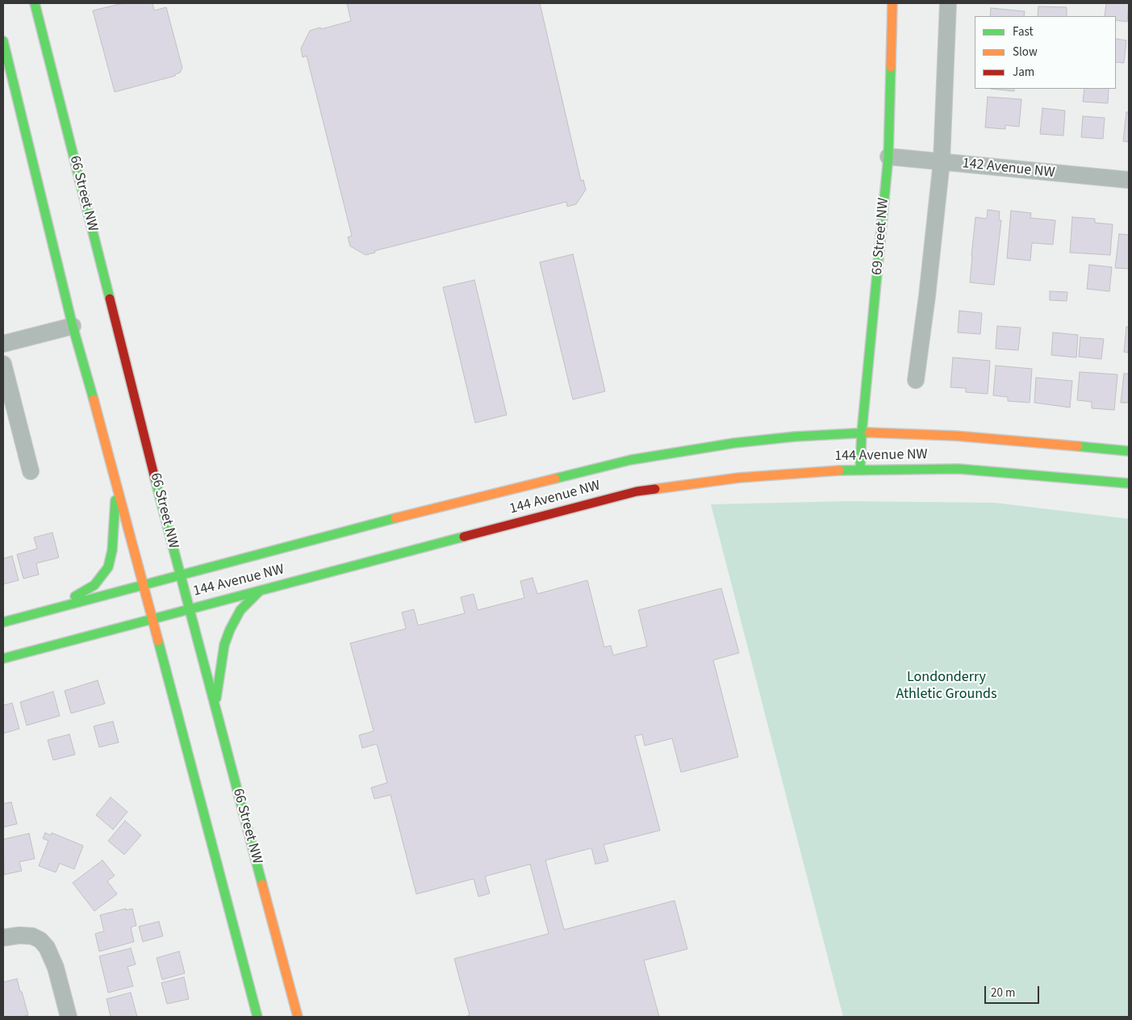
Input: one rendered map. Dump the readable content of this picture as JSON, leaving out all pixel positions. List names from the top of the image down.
{
  "streets": {
    "street": [
      "142 Avenue NW",
      "66 Street NW",
      "69 Street NW",
      "144 Avenue NW"
    ]
  },
  "crossings": [
    ["142 Avenue NW", "69 Street NW"],
    ["66 Street NW", "144 Avenue NW"],
    ["69 Street NW", "144 Avenue NW"]
  ],
  "parks": ["Londonderry Athletic Grounds"],
  "legend": ["Fast", "Slow", "Jam"],
  "scale_bar": "20 m"
}
